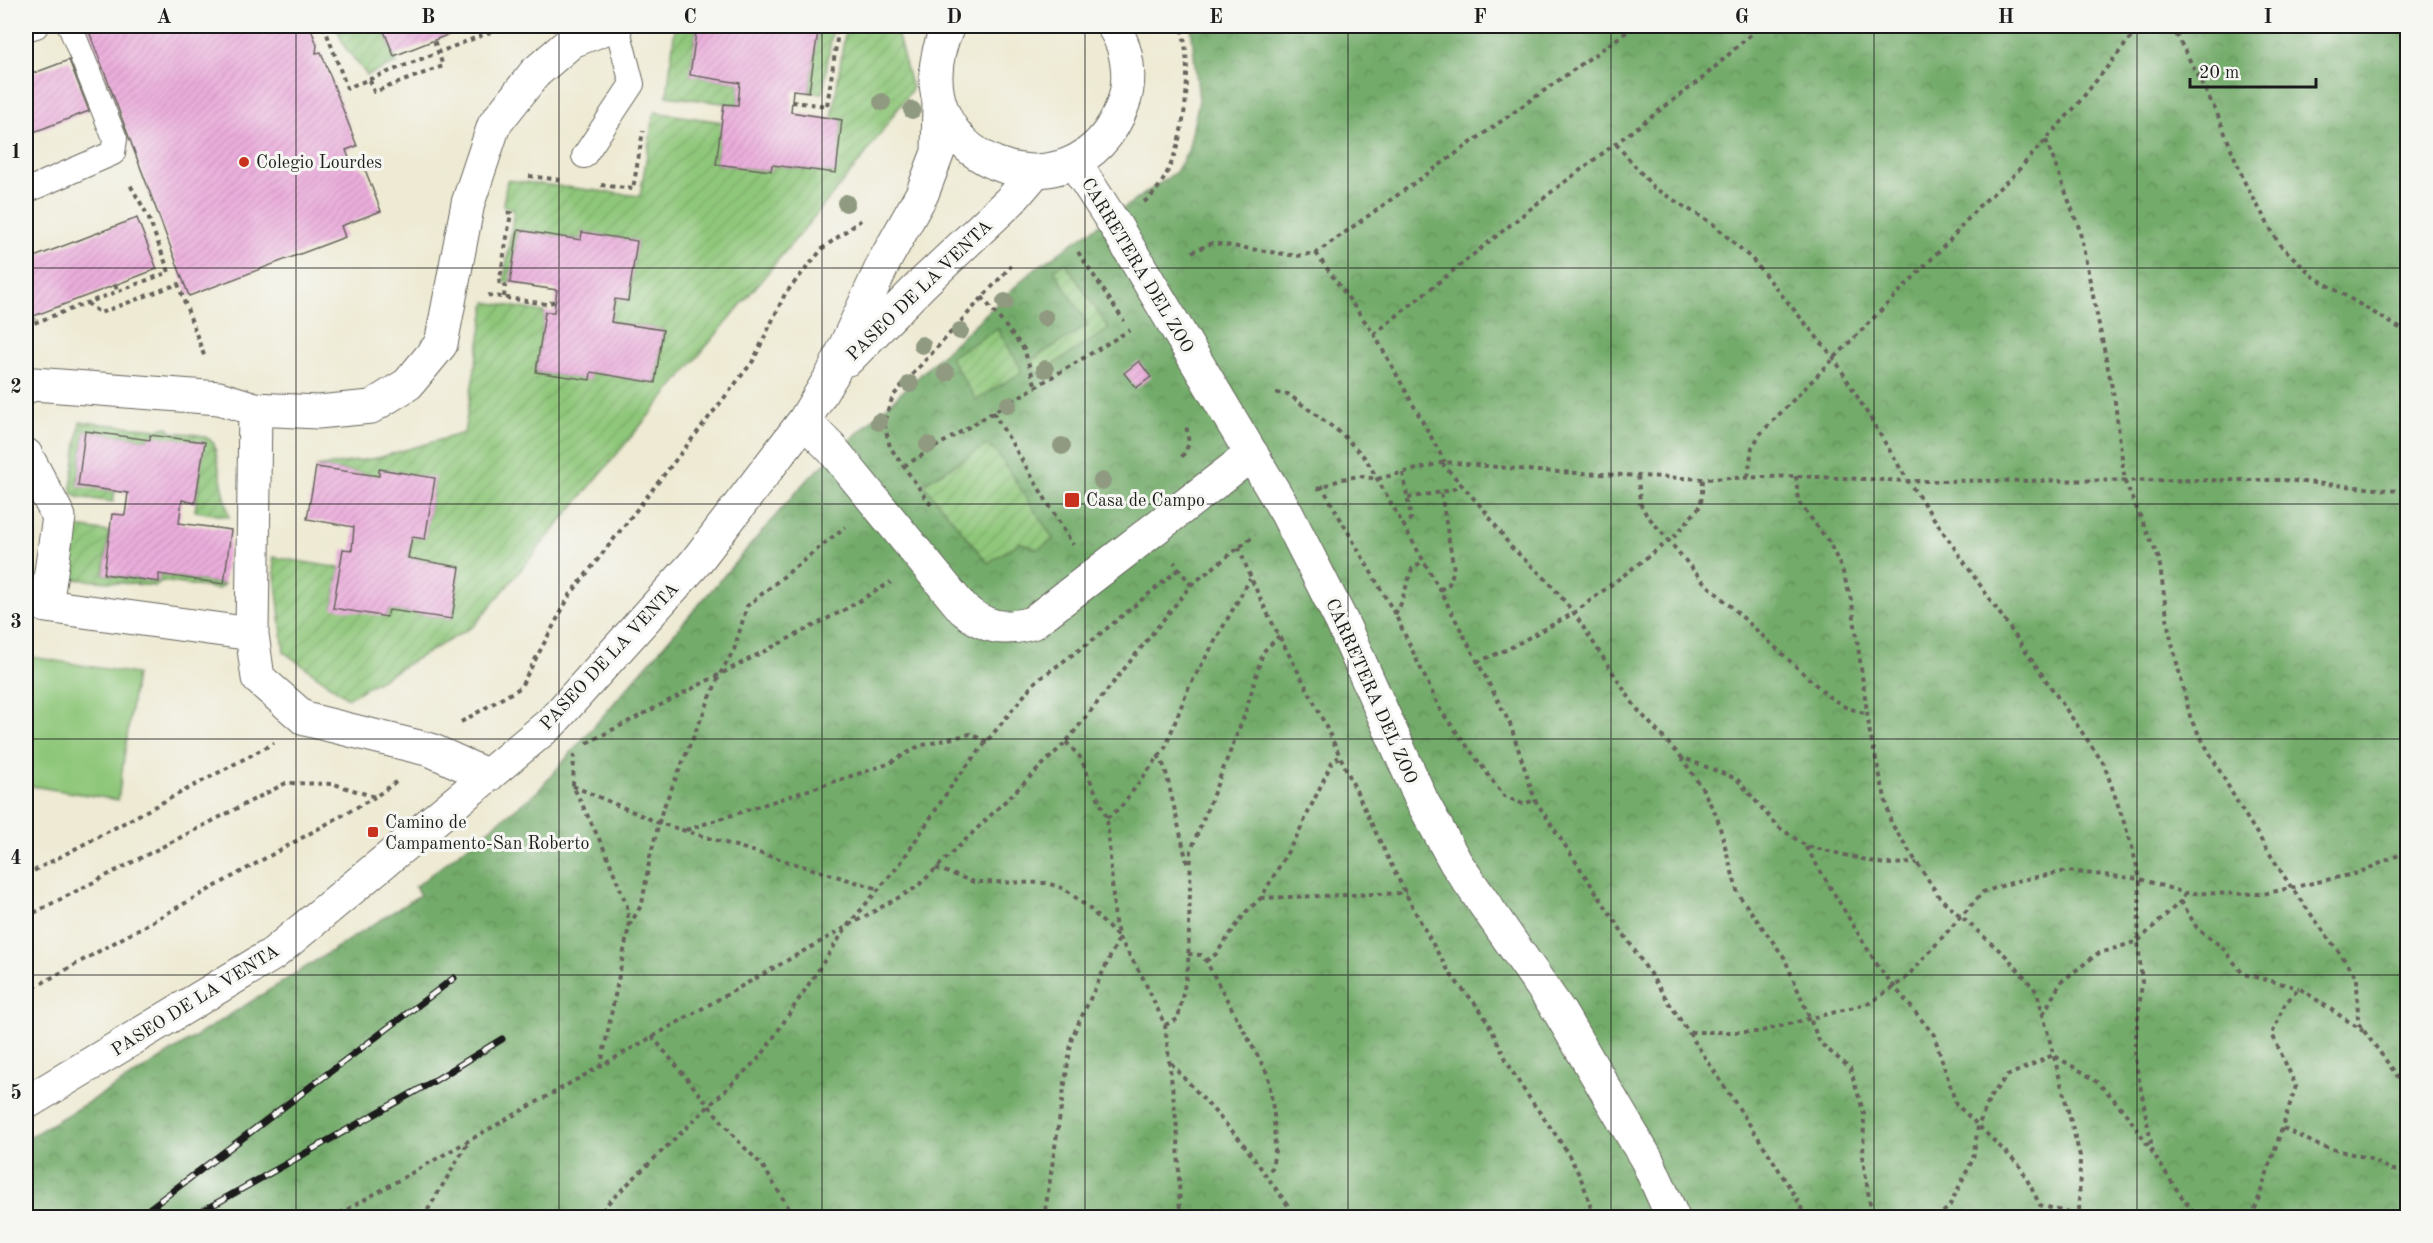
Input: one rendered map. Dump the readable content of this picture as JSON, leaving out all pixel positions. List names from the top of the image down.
{
  "streets": {
    "street": ["CARRETERA DEL ZOO", "PASEO DE LA VENTA"]
  },
  "places": {
    "other": ["Colegio Lourdes"],
    "transit": ["Casa de Campo", "Camino de Campamento-San Roberto"]
  },
  "scale_bar": "20 m",
  "grid": {
    "columns": [
      "A",
      "B",
      "C",
      "D",
      "E",
      "F",
      "G",
      "H",
      "I"
    ],
    "rows": [
      "1",
      "2",
      "3",
      "4",
      "5"
    ]
  }
}
